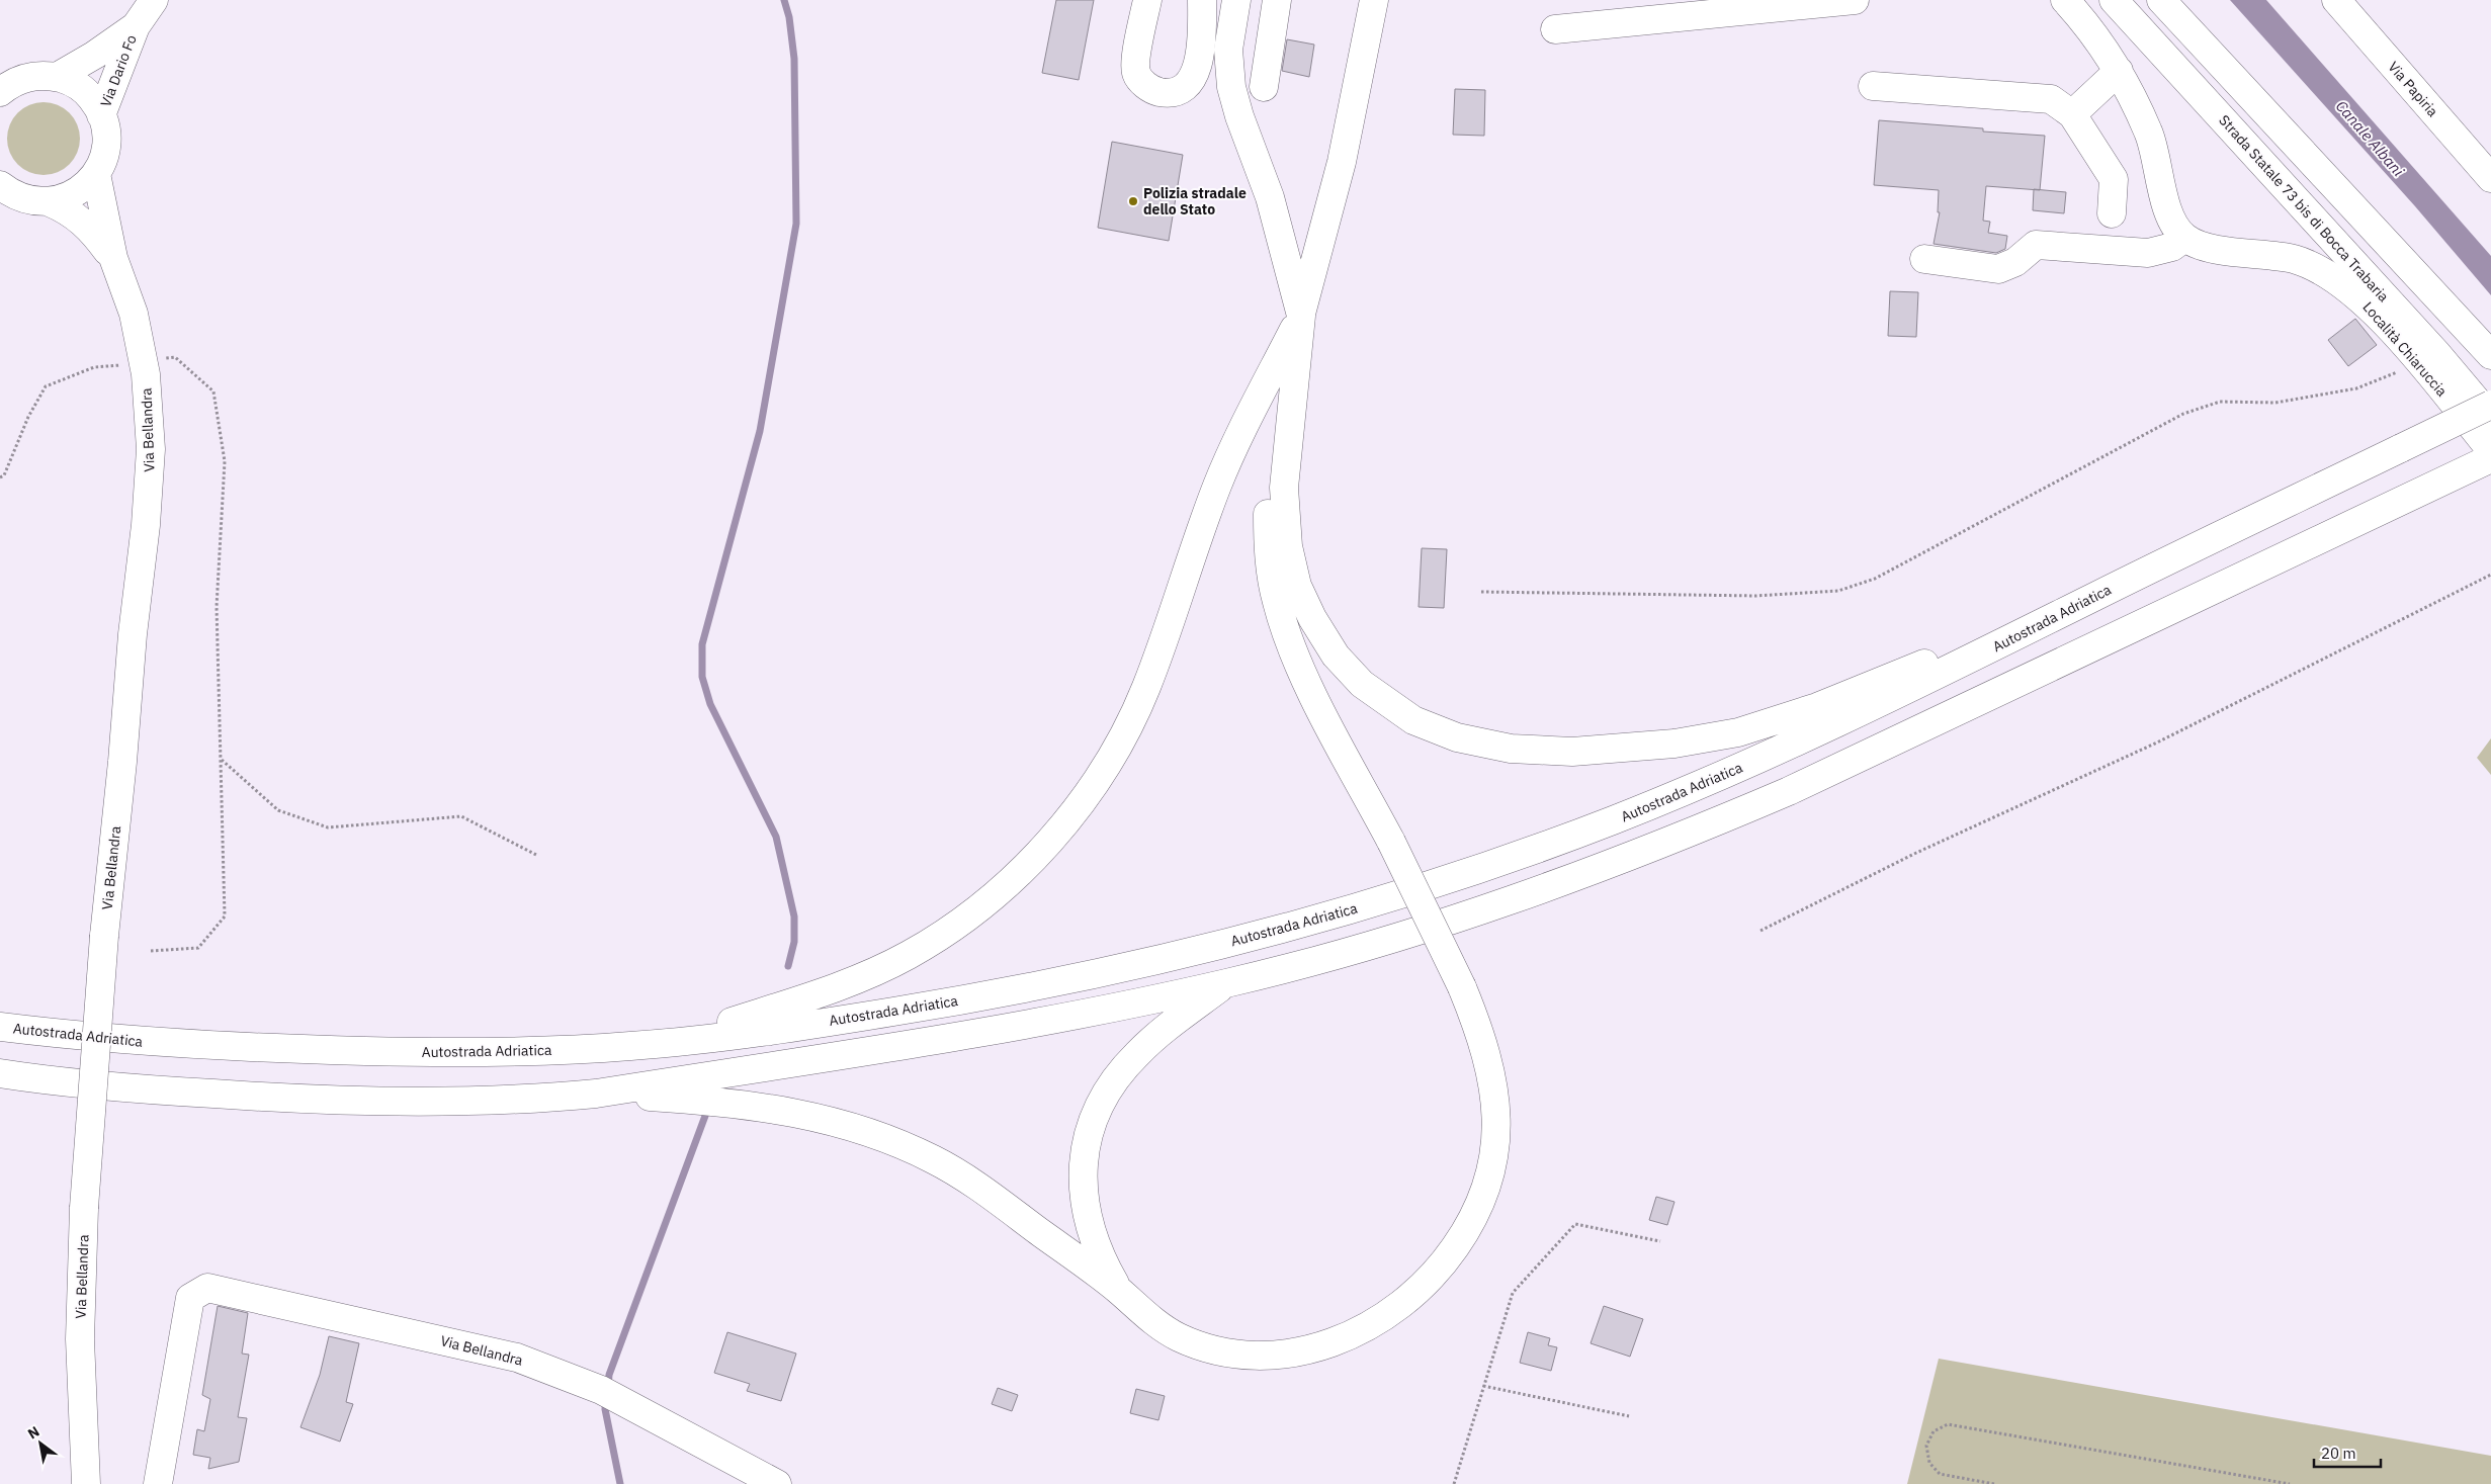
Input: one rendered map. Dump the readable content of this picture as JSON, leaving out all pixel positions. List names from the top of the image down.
{
  "streets": {
    "main road": [
      "Via Dario Fo",
      "Via Papiria",
      "Strada Statale 73 bis di Bocca Trabaria",
      "Località Chiaruccia",
      "Via Bellandra",
      "Autostrada Adriatica"
    ]
  },
  "crossings": [
    ["Via Dario Fo", "Via Bellandra"]
  ],
  "water": ["Canale Albani"],
  "places": ["Polizia stradale dello Stato"],
  "scale_bar": "20 m",
  "north": "top left"
}
